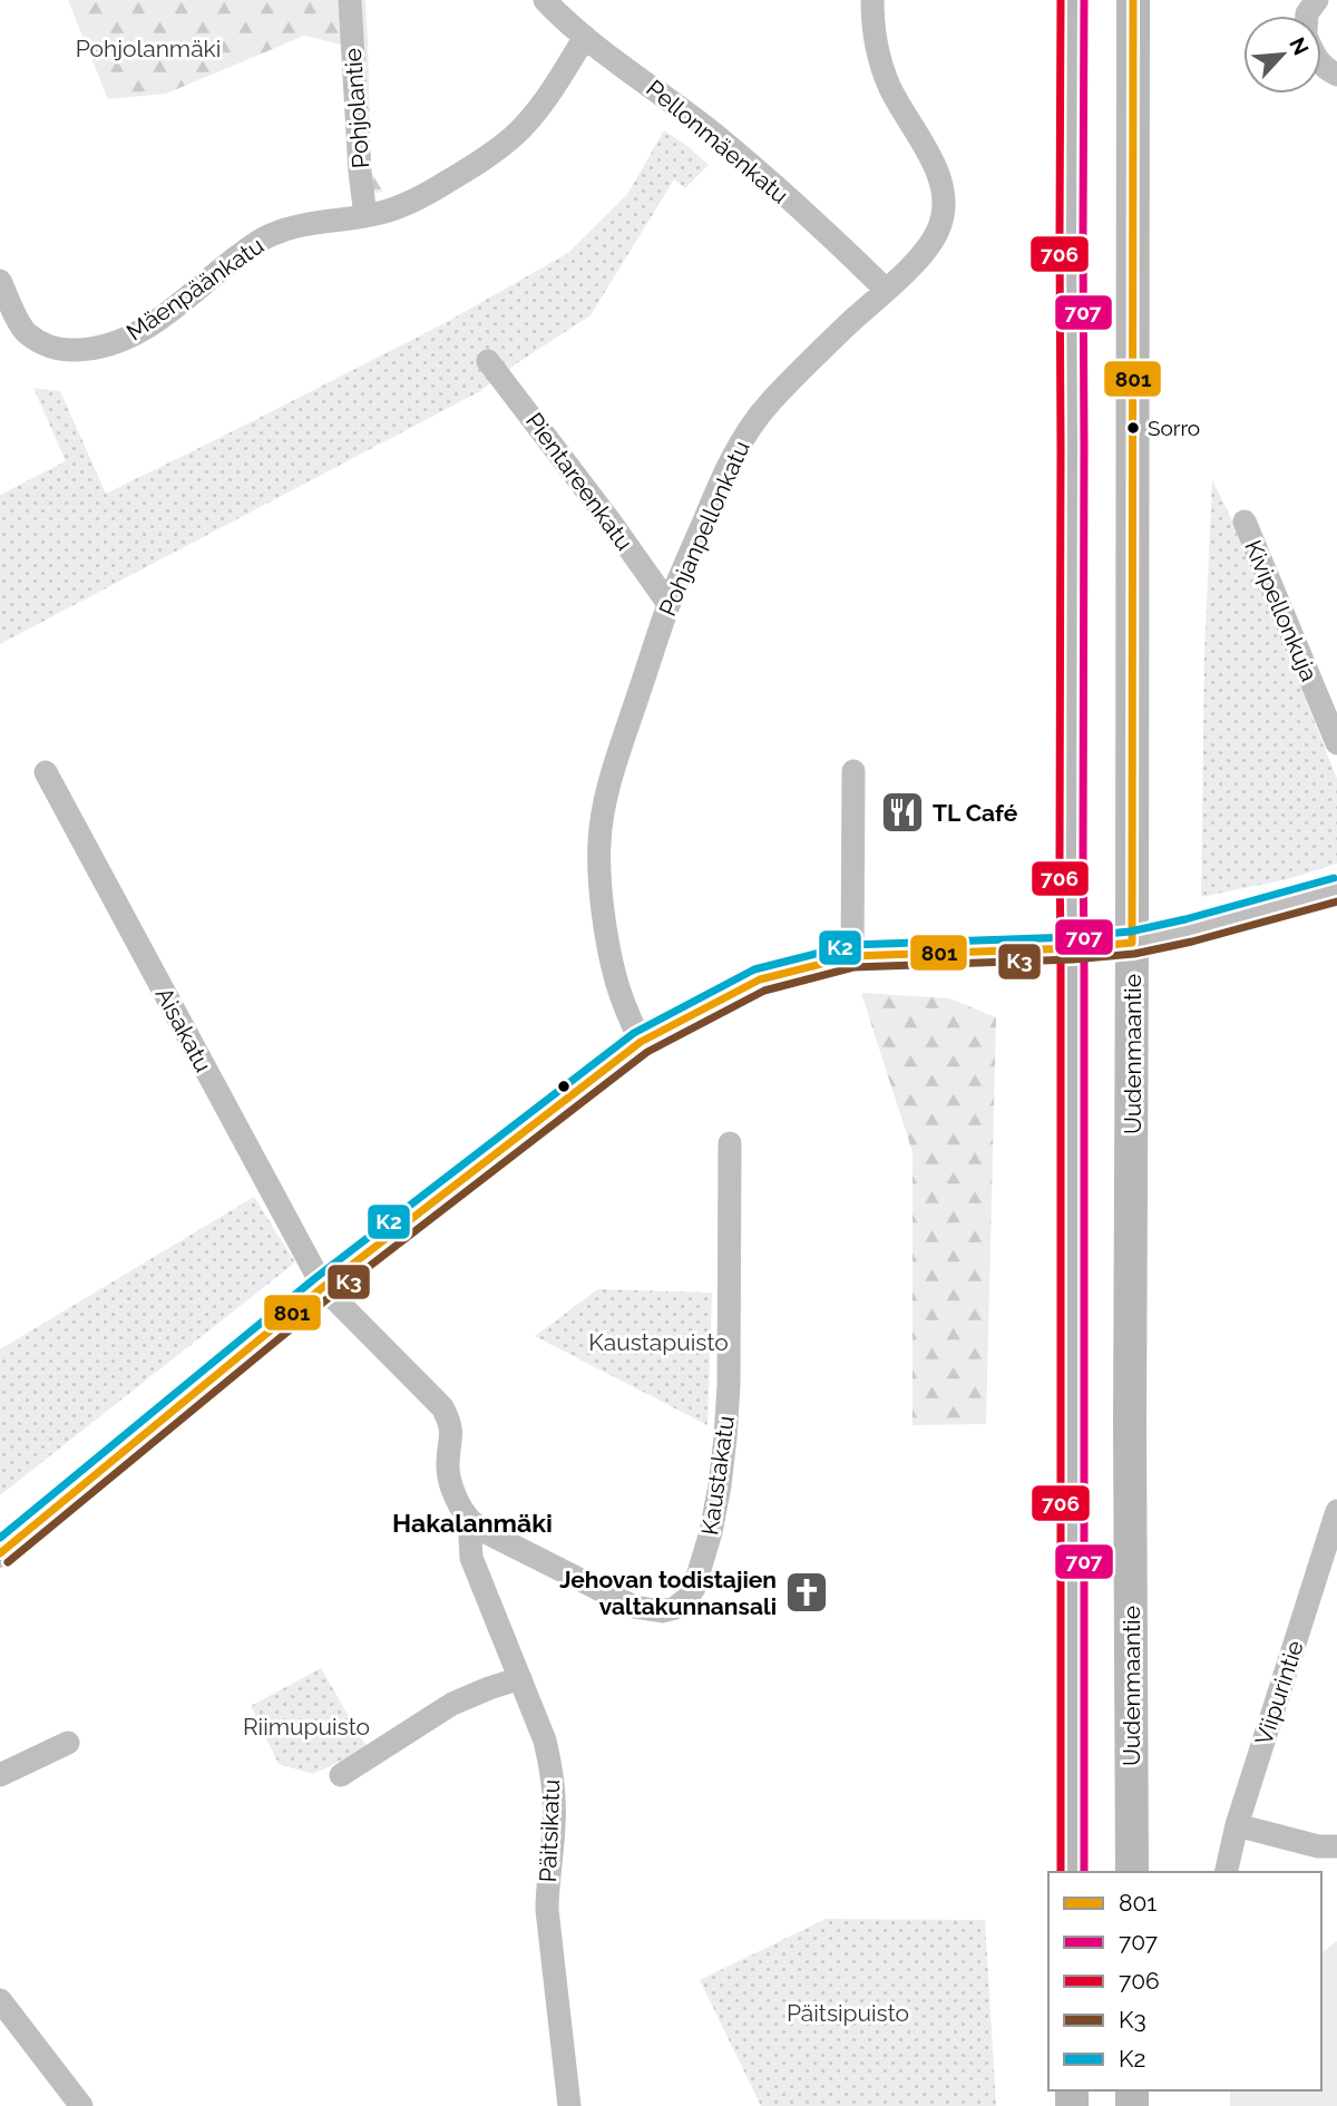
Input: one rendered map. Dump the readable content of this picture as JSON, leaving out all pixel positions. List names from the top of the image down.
{
  "streets": {
    "main road": ["Uudenmaantie"],
    "street": [
      "Pohjolantie",
      "Pellonmäenkatu",
      "Mäenpäänkatu",
      "Pientareenkatu",
      "Pohjanpellonkatu",
      "Kivipellonkuja",
      "Aisakatu",
      "Kaustakatu",
      "Viipurintie",
      "Päitsikatu"
    ]
  },
  "crossings": [
    ["Pohjolantie", "Mäenpäänkatu"],
    ["Pellonmäenkatu", "Mäenpäänkatu"],
    ["Pellonmäenkatu", "Pohjanpellonkatu"],
    ["Pientareenkatu", "Pohjanpellonkatu"],
    ["Kaustakatu", "Päitsikatu"]
  ],
  "districts": ["Hakalanmäki"],
  "parks": [
    "Pohjolanmäki",
    "Kaustapuisto",
    "Riimupuisto",
    "Päitsipuisto"
  ],
  "places": {
    "other": ["Sorro"],
    "restaurant": ["TL Café"],
    "church": ["Jehovan todistajien valtakunnansali"]
  },
  "lines": [
    "transit line 801",
    "transit line 707",
    "transit line 706",
    "transit line K2",
    "transit line K3"
  ],
  "legend": [
    "801",
    "707",
    "706",
    "K3",
    "K2"
  ],
  "north": "top right"
}
